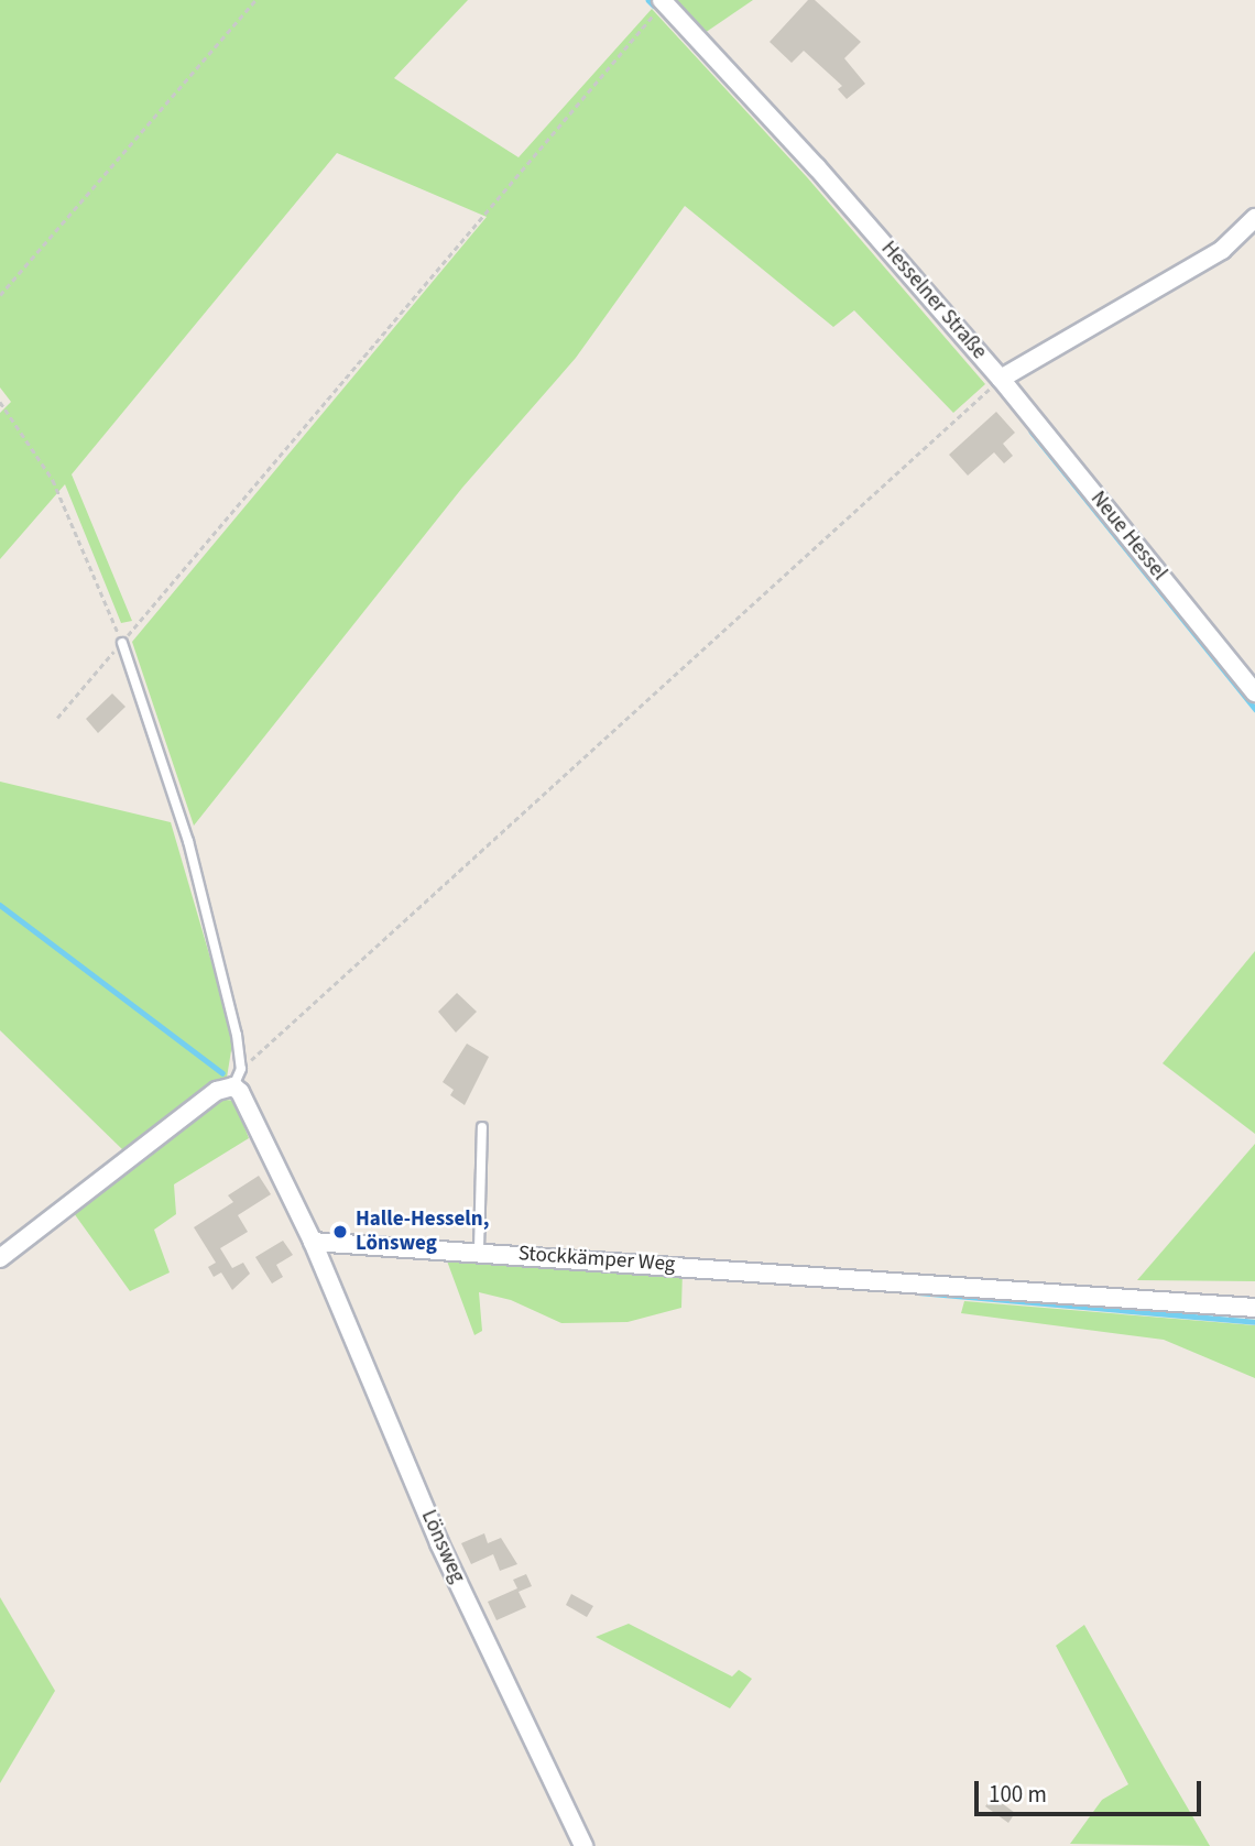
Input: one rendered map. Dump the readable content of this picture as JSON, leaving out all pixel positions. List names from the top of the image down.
{
  "streets": {
    "street": [
      "Hesselner Straße",
      "Neue Hessel",
      "Stockkämper Weg",
      "Lönsweg"
    ]
  },
  "crossings": [
    ["Hesselner Straße", "Neue Hessel"],
    ["Stockkämper Weg", "Lönsweg"]
  ],
  "places": ["Halle-Hesseln, Lönsweg"],
  "scale_bar": "100 m"
}
